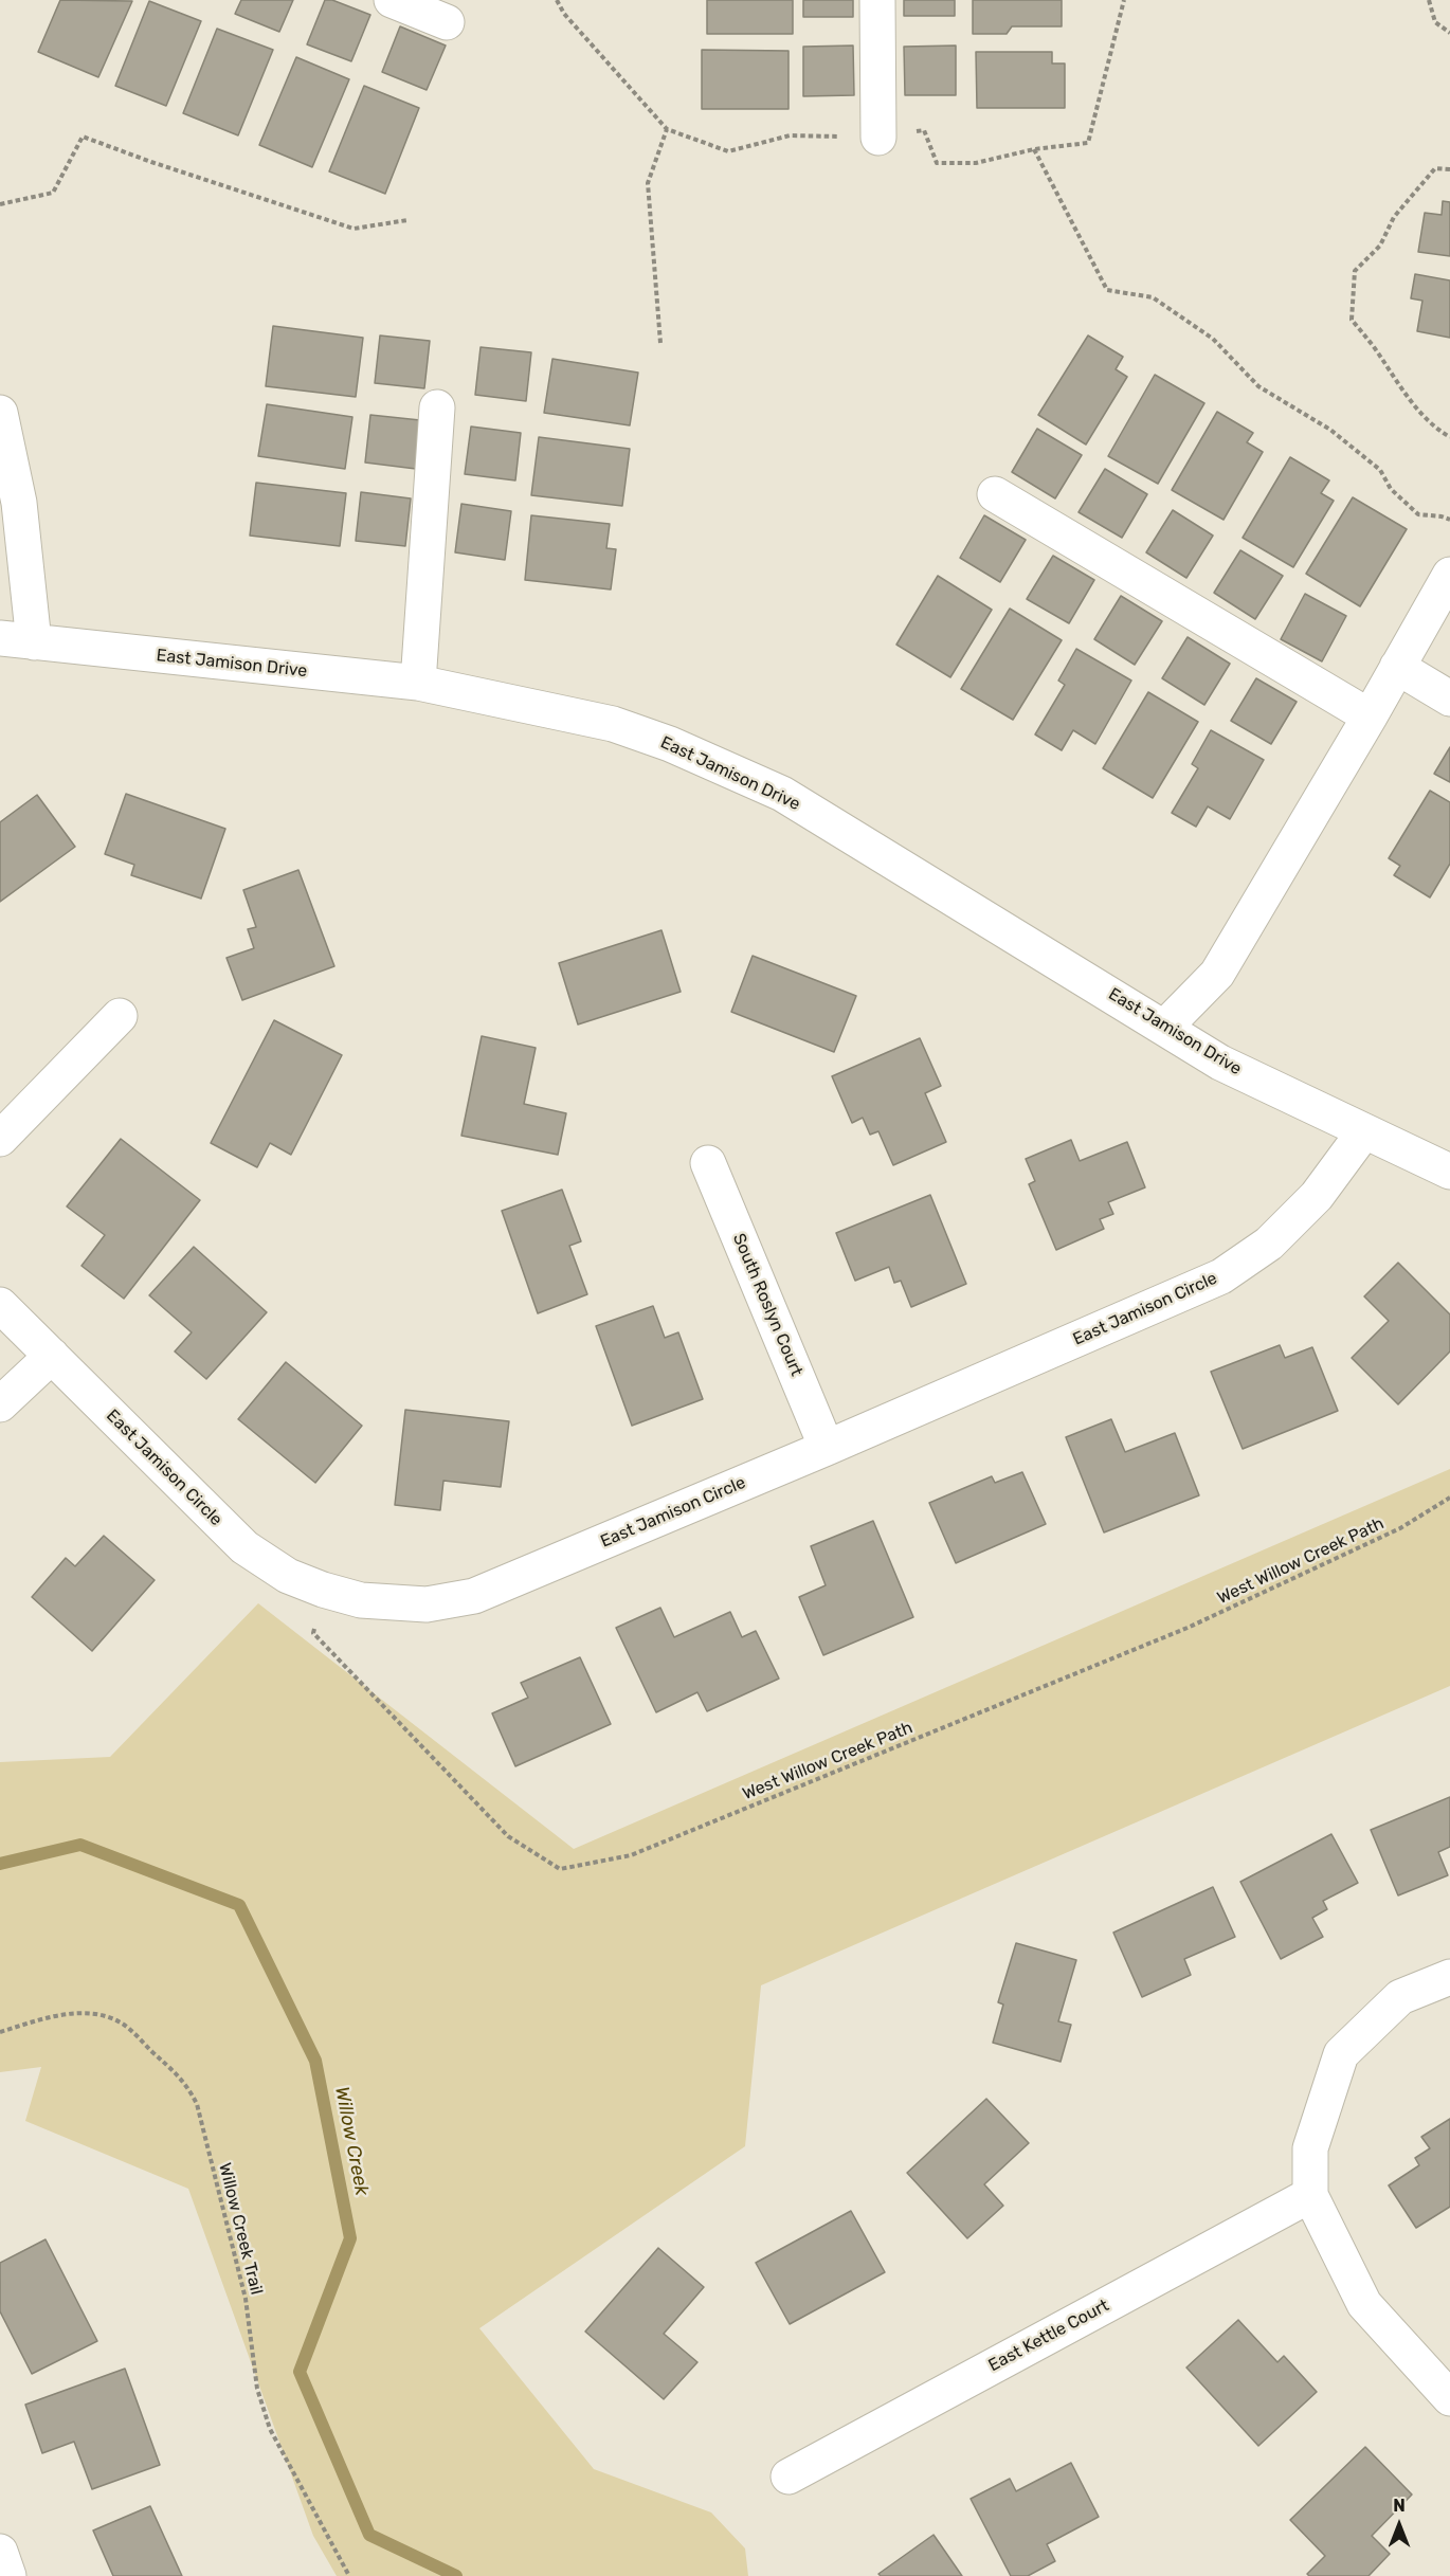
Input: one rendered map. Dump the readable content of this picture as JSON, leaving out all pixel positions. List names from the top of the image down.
{
  "streets": {
    "street": [
      "East Jamison Drive",
      "South Roslyn Court",
      "East Jamison Circle",
      "East Kettle Court"
    ],
    "path": ["West Willow Creek Path", "Willow Creek Trail"]
  },
  "crossings": [
    ["East Jamison Drive", "East Jamison Circle"],
    ["South Roslyn Court", "East Jamison Circle"],
    ["East Jamison Circle", "West Willow Creek Path"]
  ],
  "water": ["Willow Creek"],
  "north": "top"
}
